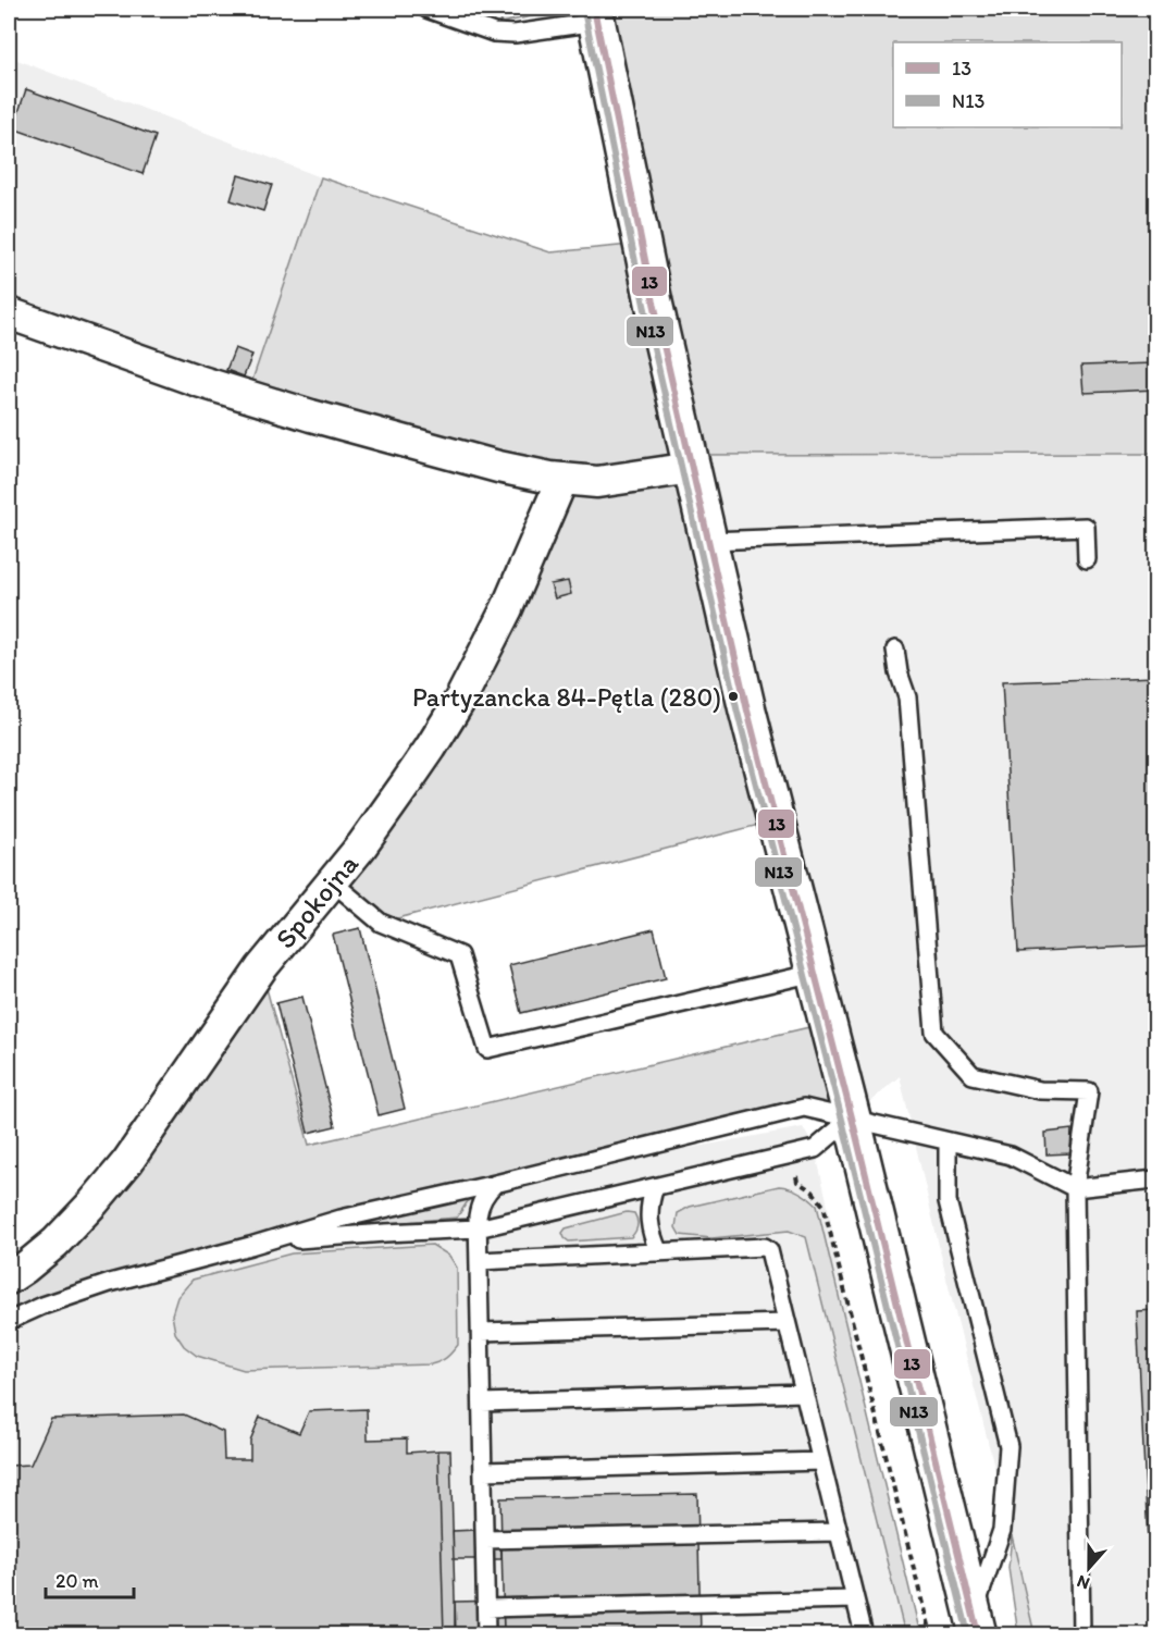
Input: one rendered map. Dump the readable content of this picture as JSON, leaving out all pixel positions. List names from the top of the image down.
{
  "streets": {
    "street": ["Spokojna"]
  },
  "places": ["Partyzancka 84-Pętla (280)"],
  "lines": ["transit line 13", "transit line N13"],
  "legend": ["13", "N13"],
  "scale_bar": "20 m",
  "north": "bottom"
}
